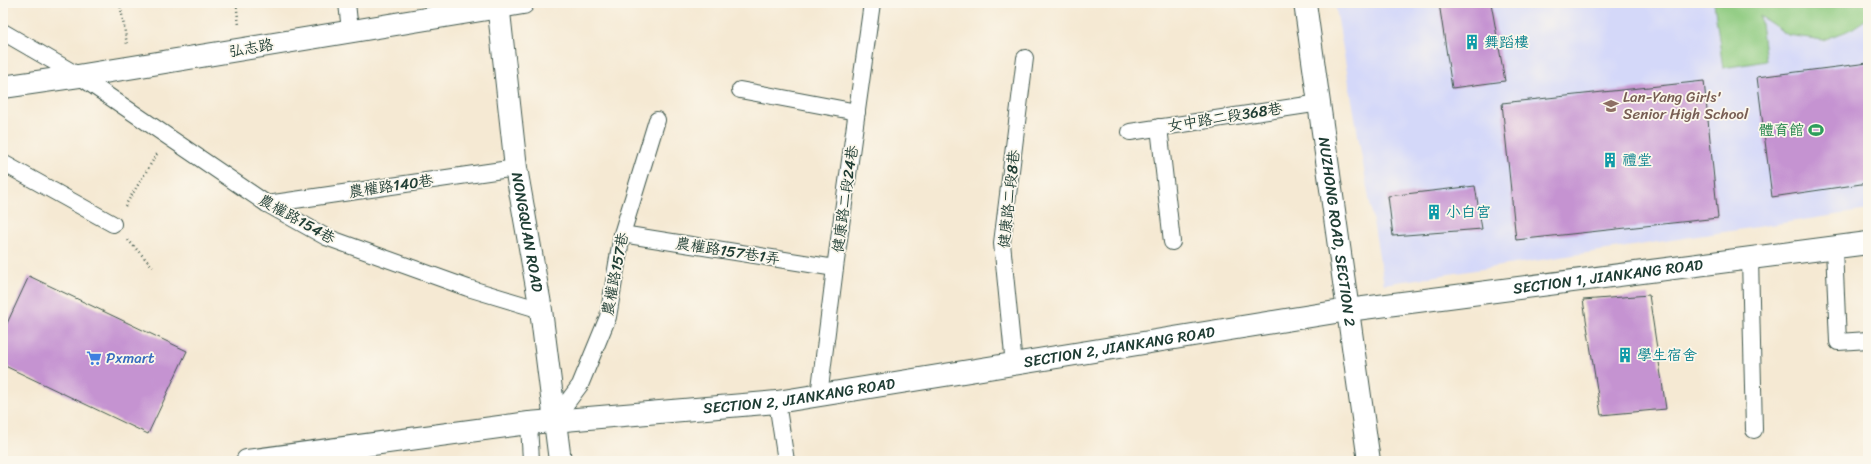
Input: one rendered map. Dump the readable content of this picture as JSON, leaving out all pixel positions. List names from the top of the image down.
{
  "streets": {
    "street": [
      "弘志路",
      "NONGQUAN ROAD",
      "NUZHONG ROAD, SECTION 2",
      "SECTION 1, JIANKANG ROAD",
      "SECTION 2, JIANKANG ROAD"
    ],
    "lane": [
      "女中路二段368巷",
      "農權路140巷",
      "健康路二段24巷",
      "健康路二段8巷",
      "農權路154巷",
      "農權路157巷1弄",
      "農權路157巷"
    ]
  },
  "crossings": [
    ["弘志路", "農權路154巷"],
    ["弘志路", "NONGQUAN ROAD"],
    ["女中路二段368巷", "NUZHONG ROAD, SECTION 2"],
    ["農權路140巷", "農權路154巷"],
    ["農權路140巷", "NONGQUAN ROAD"],
    ["健康路二段24巷", "農權路157巷1弄"],
    ["健康路二段24巷", "SECTION 2, JIANKANG ROAD"],
    ["健康路二段8巷", "SECTION 2, JIANKANG ROAD"],
    ["農權路154巷", "NONGQUAN ROAD"],
    ["NONGQUAN ROAD", "農權路157巷"],
    ["NONGQUAN ROAD", "SECTION 2, JIANKANG ROAD"],
    ["NUZHONG ROAD, SECTION 2", "SECTION 1, JIANKANG ROAD"],
    ["NUZHONG ROAD, SECTION 2", "SECTION 2, JIANKANG ROAD"],
    ["農權路157巷1弄", "農權路157巷"],
    ["農權路157巷", "SECTION 2, JIANKANG ROAD"],
    ["SECTION 1, JIANKANG ROAD", "SECTION 2, JIANKANG ROAD"]
  ],
  "places": {
    "building": [
      "舞蹈樓",
      "禮堂",
      "小白宮",
      "學生宿舍"
    ],
    "school or university": ["Lan-Yang Girls' Senior High School"],
    "sports": ["體育館"],
    "supermarket": ["Pxmart"]
  }
}
